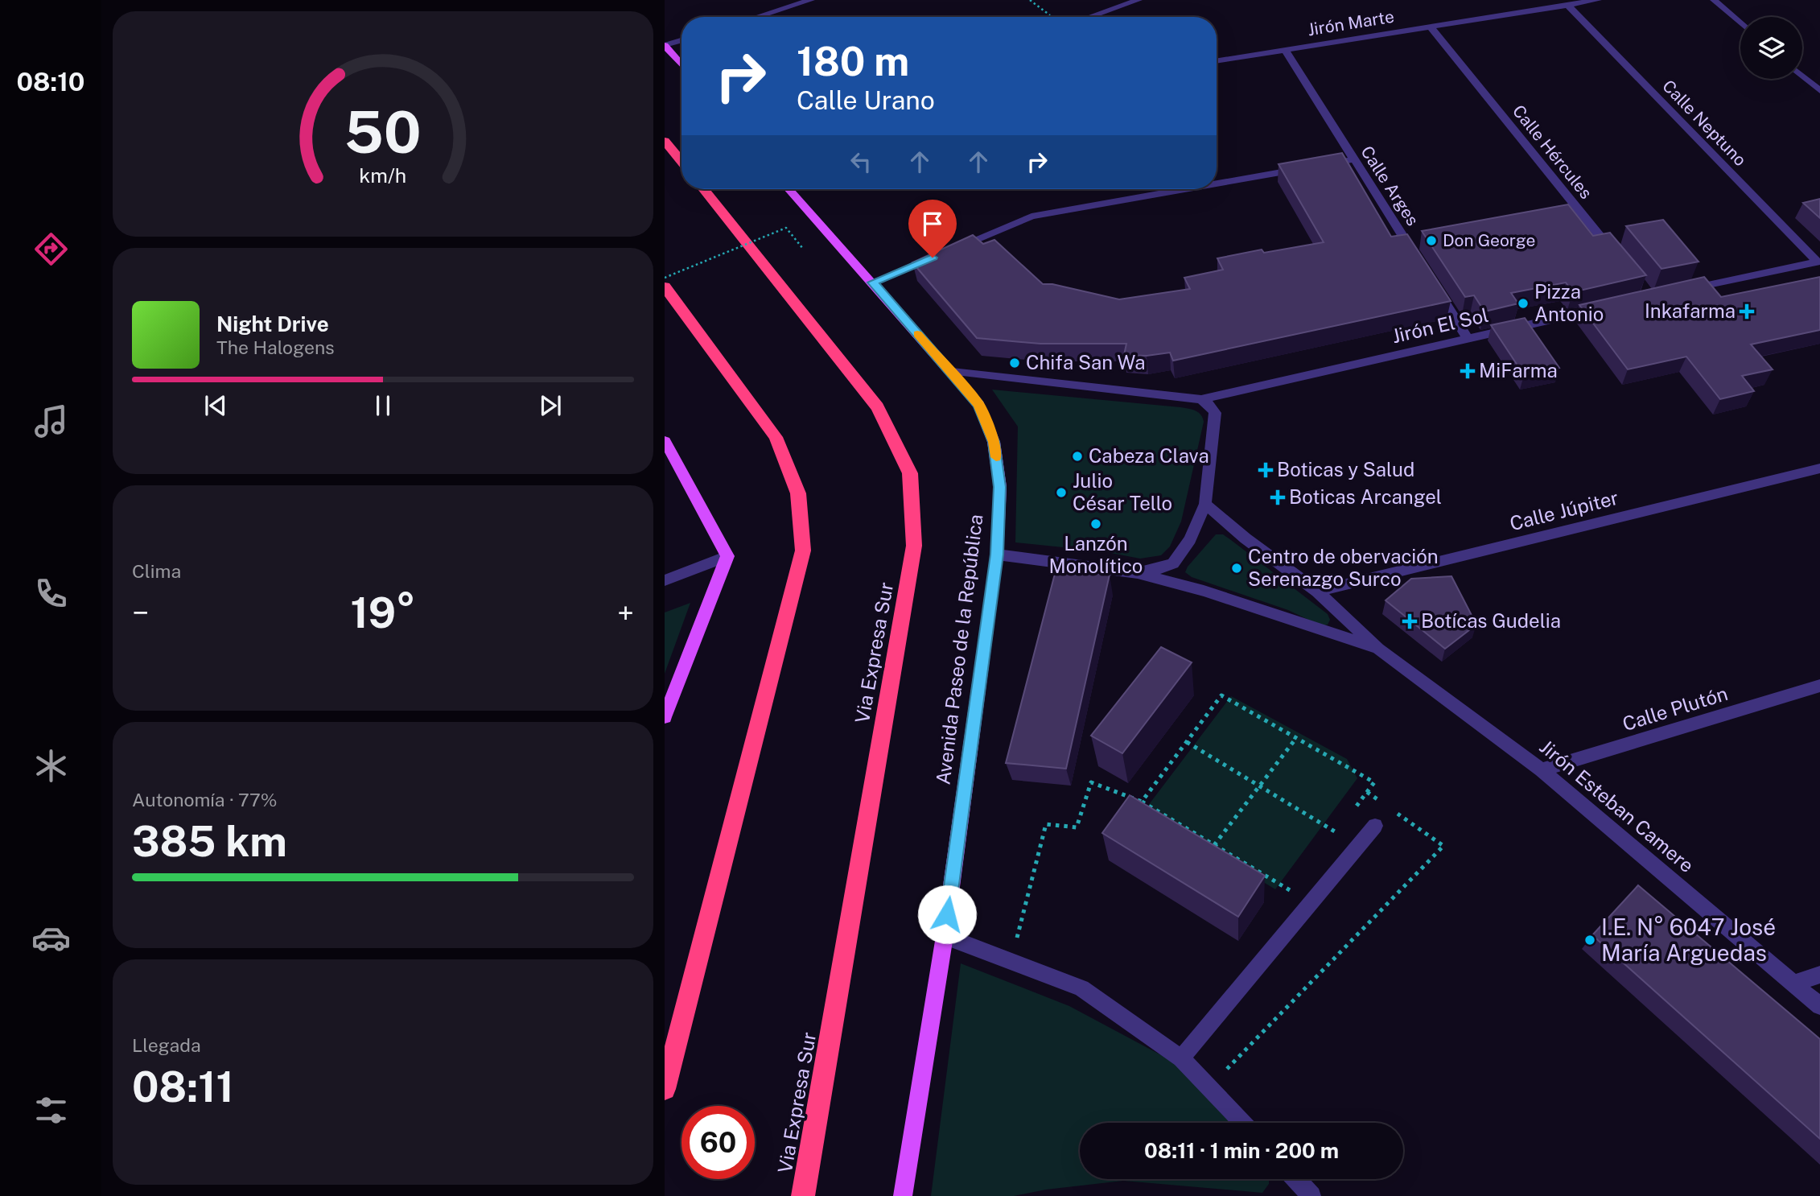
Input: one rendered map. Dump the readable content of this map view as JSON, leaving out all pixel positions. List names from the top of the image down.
{
  "streets": {
    "highway": ["Via Expresa Sur"],
    "main road": ["Avenida Paseo de la República"],
    "street": [
      "Jirón Marte",
      "Calle Neptuno",
      "Calle Hércules",
      "Calle Arges",
      "Jirón El Sol",
      "Calle Júpiter",
      "Calle Plutón",
      "Jirón Esteban Camere"
    ]
  },
  "crossings": [
    ["Jirón Marte", "Calle Neptuno"],
    ["Jirón Marte", "Calle Hércules"],
    ["Jirón Marte", "Calle Arges"],
    ["Jirón El Sol", "Avenida Paseo de la República"],
    ["Calle Júpiter", "Jirón Esteban Camere"],
    ["Calle Plutón", "Jirón Esteban Camere"]
  ],
  "places": {
    "other": [
      "Don George",
      "Pizza Antonio",
      "Chifa San Wa",
      "Cabeza Clava",
      "Julio César Tello",
      "Lanzón Monolítico",
      "Centro de obervación Serenazgo Surco",
      "I.E. N° 6047 José María Arguedas"
    ],
    "health": [
      "Inkafarma",
      "MiFarma",
      "Boticas y Salud",
      "Boticas Arcangel",
      "Botícas Gudelia"
    ]
  },
  "page": {
    "tabs": "08:10",
    "turn": ["180 m", "Calle Urano"],
    "song": ["Night Drive", "The Halogens"],
    "tile": [
      "Clima",
      ["Autonomía · 77%", "385 km"],
      ["Llegada", "08:11"]
    ],
    "heat": ["−", "19°", "+"],
    "limit": "60",
    "trip": "08:11 · 1 min · 200 m",
    "gauge": ["50", "km/h"]
  }
}
